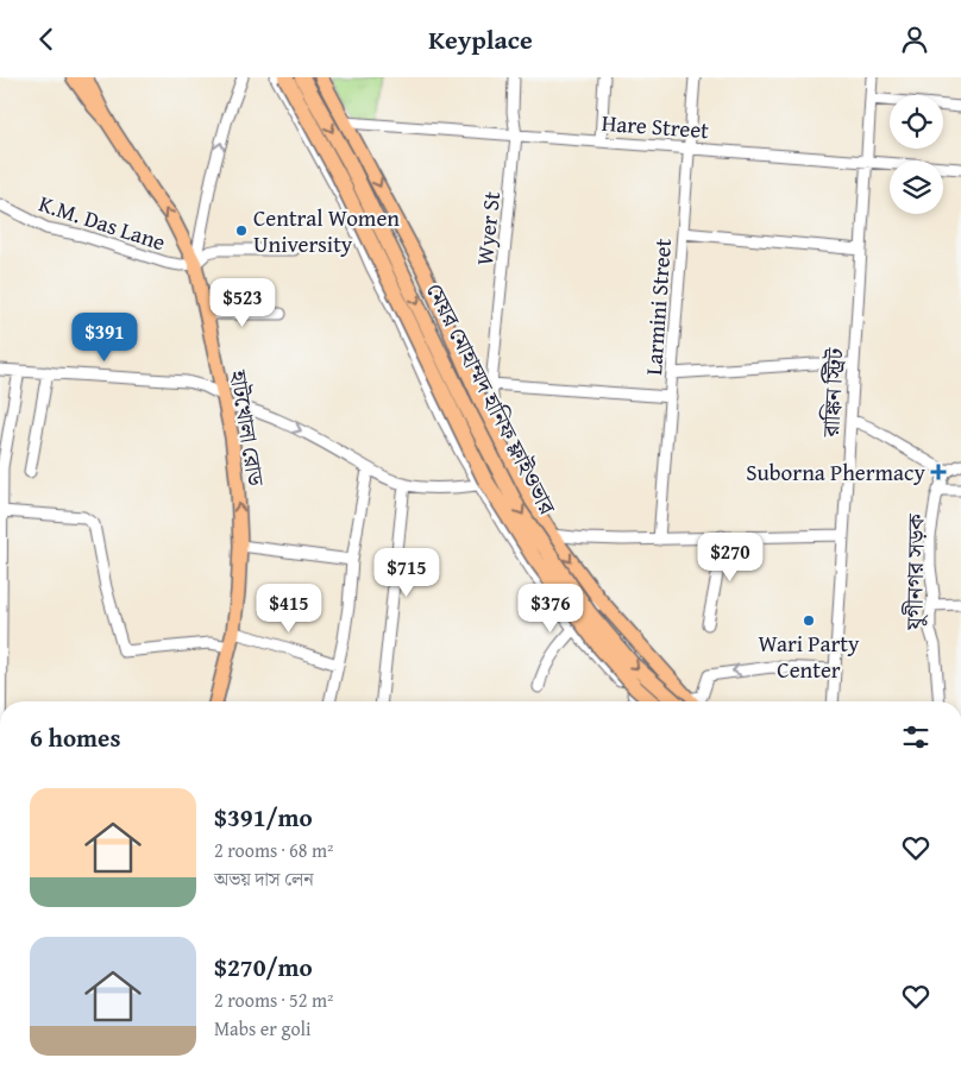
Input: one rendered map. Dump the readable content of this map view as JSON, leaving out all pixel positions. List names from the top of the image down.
{
  "streets": {
    "highway": ["মেয়র মোহাম্মদ হানিফ ফ্লাইওভার"],
    "main road": ["হাটখোলা রোড"],
    "street": [
      "Hare Street",
      "K.M. Das Lane",
      "Wyer St",
      "Larmini Street",
      "রাঙ্কিন স্ট্রিট",
      "যুগীনগর সড়ক"
    ]
  },
  "crossings": [
    ["Hare Street", "Wyer St"],
    ["Hare Street", "Larmini Street"],
    ["Hare Street", "রাঙ্কিন স্ট্রিট"],
    ["K.M. Das Lane", "হাটখোলা রোড"]
  ],
  "one_way": ["হাটখোলা রোড"],
  "places": {
    "other": ["Central Women University", "Wari Party Center"],
    "health": ["Suborna Phermacy"]
  },
  "page": {
    "header": "Keyplace",
    "price": [
      "$523",
      "$391",
      "$270",
      "$715",
      "$415",
      "$376"
    ],
    "heading": "6 homes",
    "list": [
      {
        "name": "$391/mo",
        "note": "2 rooms · 68 m² · অভয় দাস লেন"
      },
      {
        "name": "$270/mo",
        "note": "2 rooms · 52 m² · Mabs er goli"
      }
    ]
  }
}
